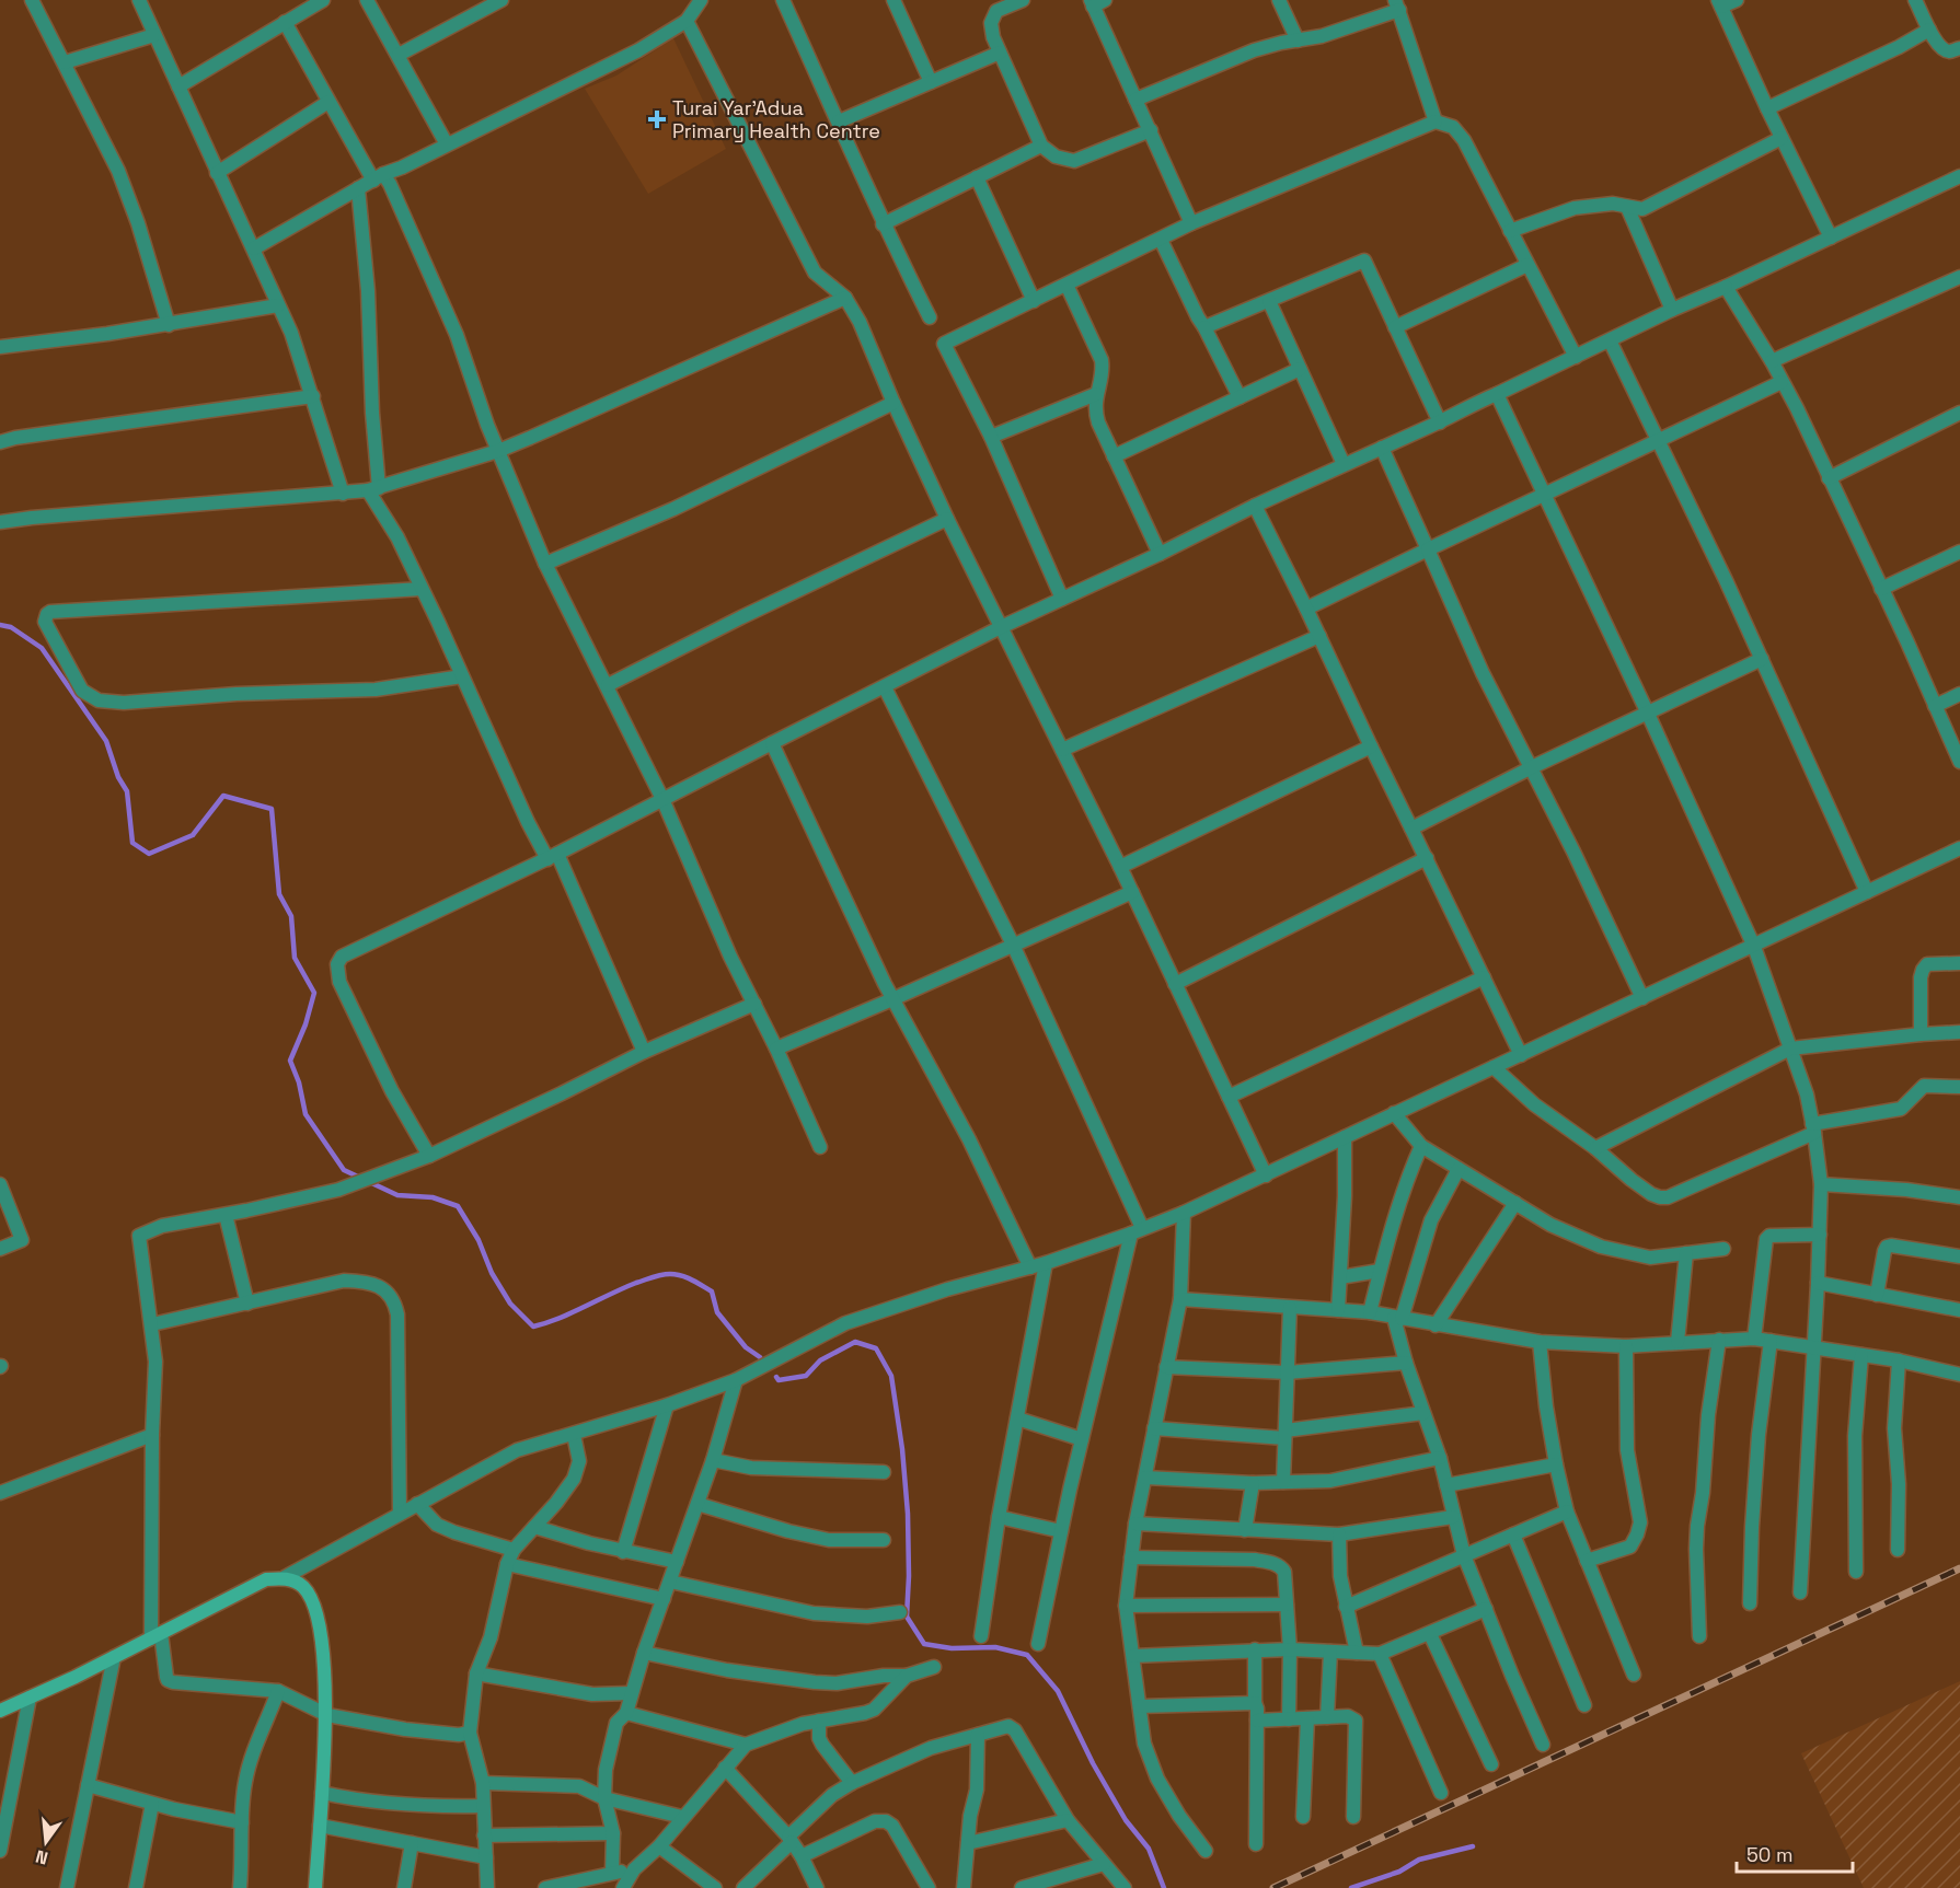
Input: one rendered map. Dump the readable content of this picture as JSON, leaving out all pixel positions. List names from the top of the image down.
{
  "places": {
    "health": ["Turai Yar'Adua Primary Health Centre"]
  },
  "scale_bar": "50 m",
  "north": "bottom"
}
